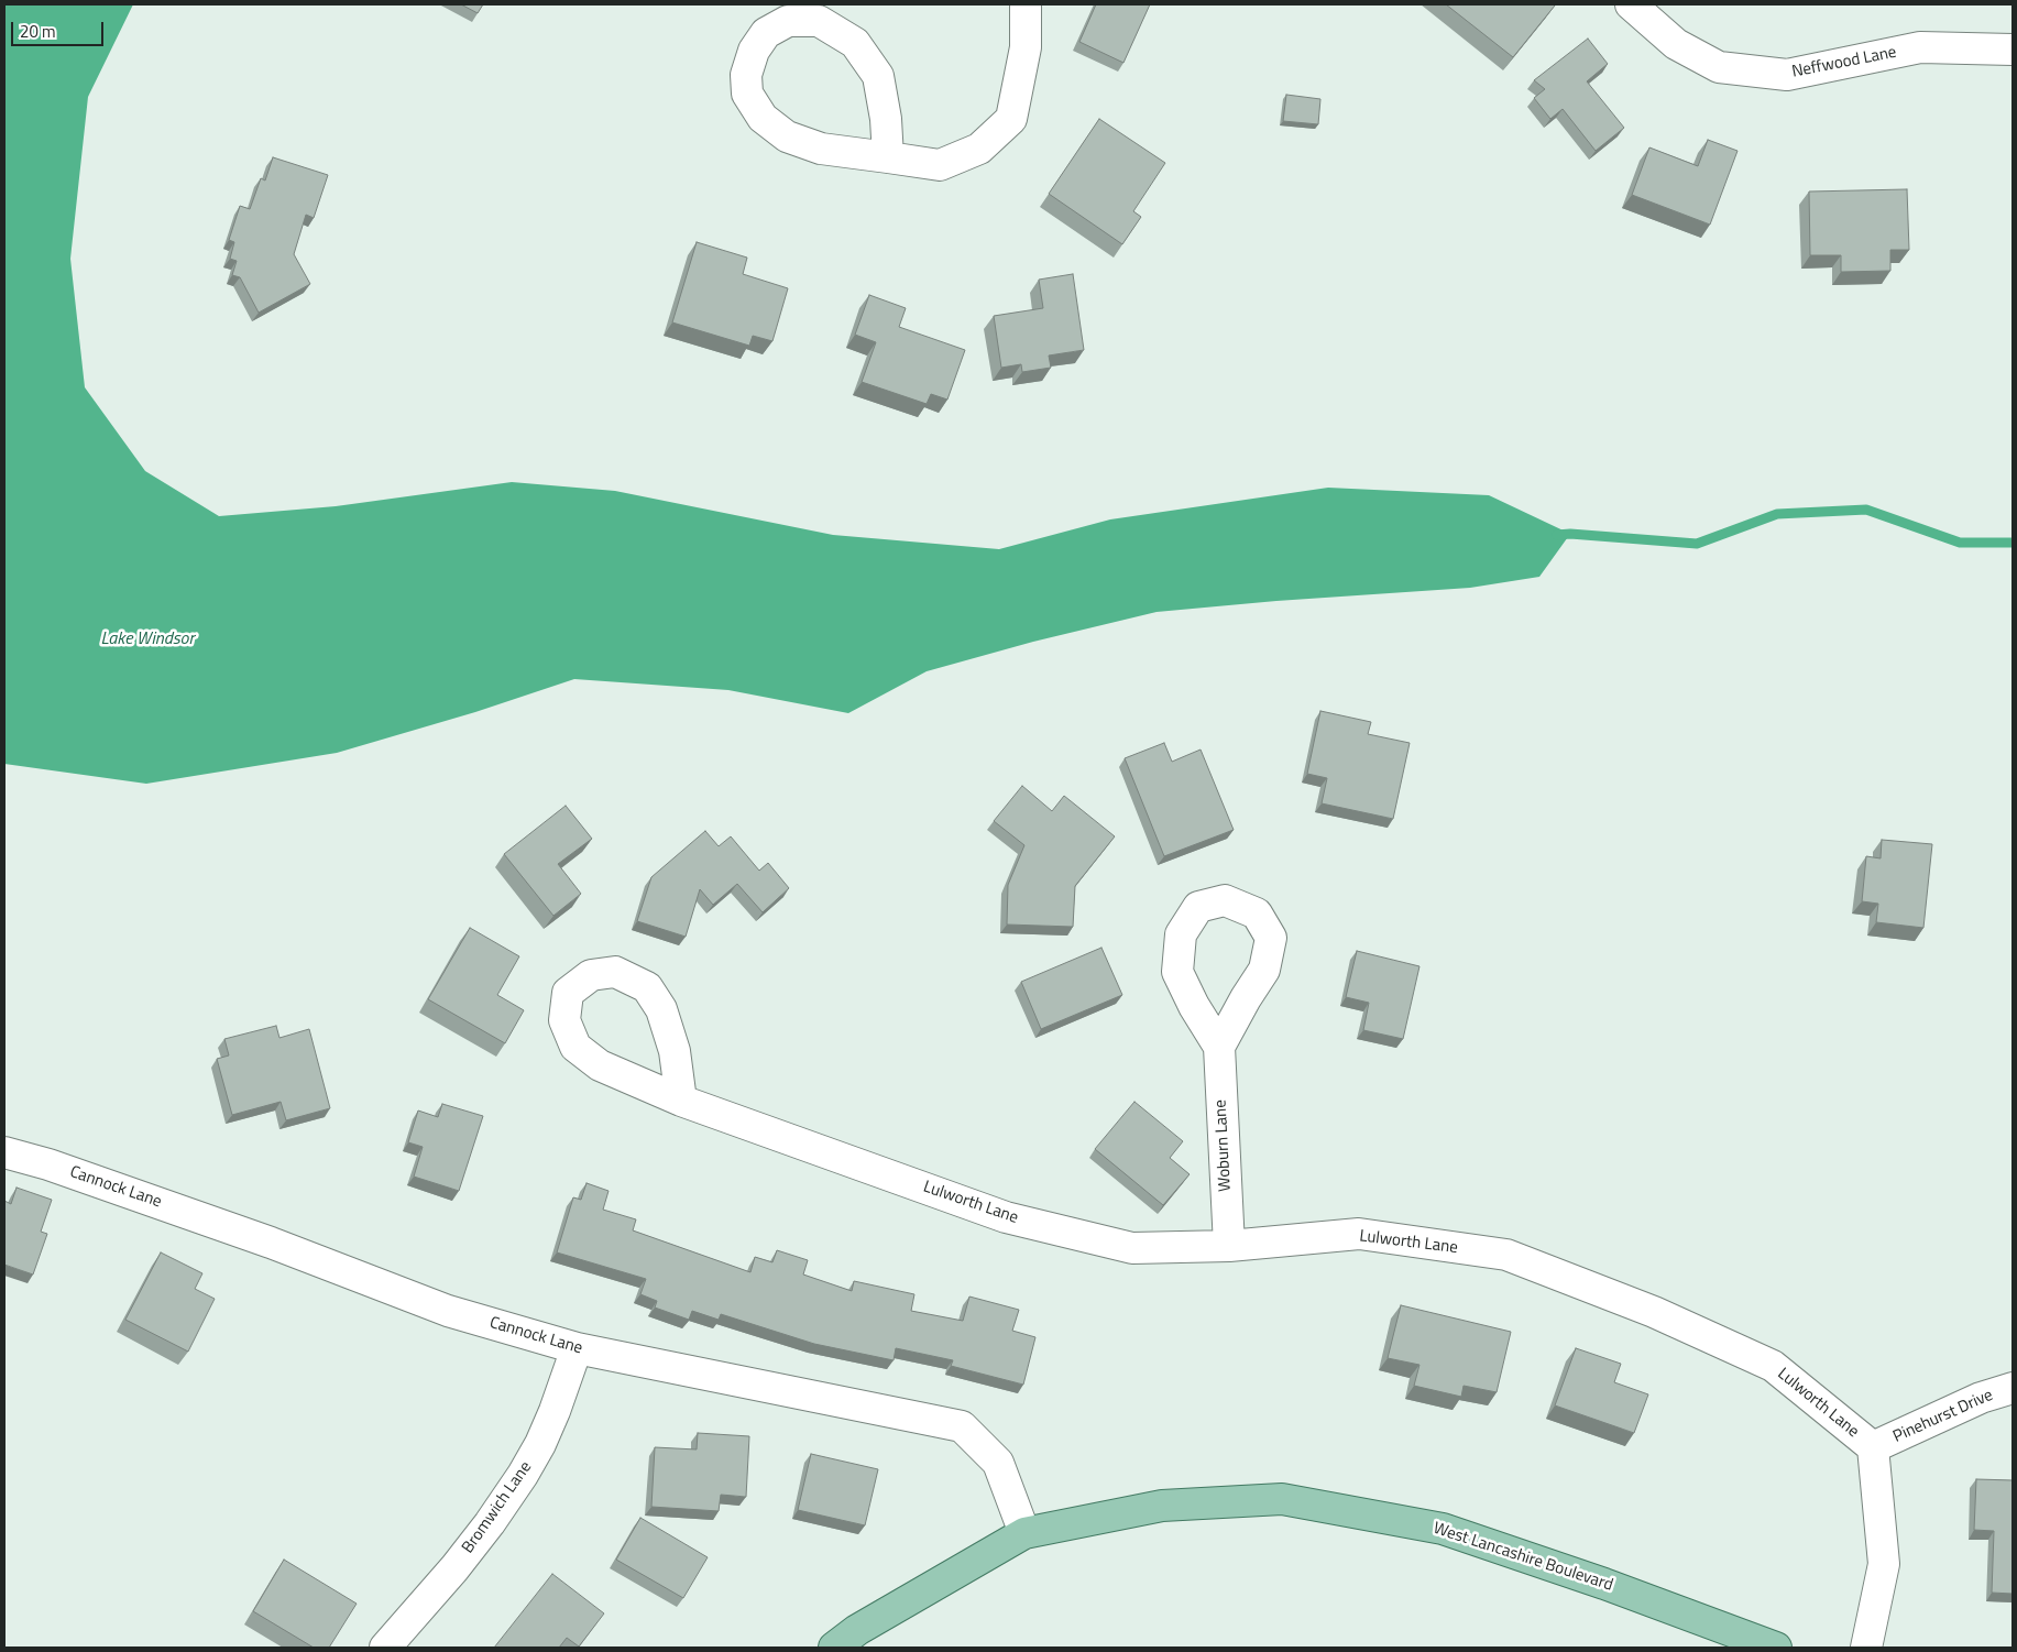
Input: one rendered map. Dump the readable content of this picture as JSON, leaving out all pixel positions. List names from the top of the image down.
{
  "streets": {
    "main road": ["West Lancashire Boulevard"],
    "street": [
      "Neffwood Lane",
      "Woburn Lane",
      "Cannock Lane",
      "Lulworth Lane",
      "Pinehurst Drive",
      "Bromwich Lane"
    ]
  },
  "crossings": [
    ["Woburn Lane", "Lulworth Lane"],
    ["Cannock Lane", "Bromwich Lane"],
    ["Cannock Lane", "West Lancashire Boulevard"],
    ["Lulworth Lane", "Pinehurst Drive"]
  ],
  "water": ["Lake Windsor"],
  "scale_bar": "20 m"
}
